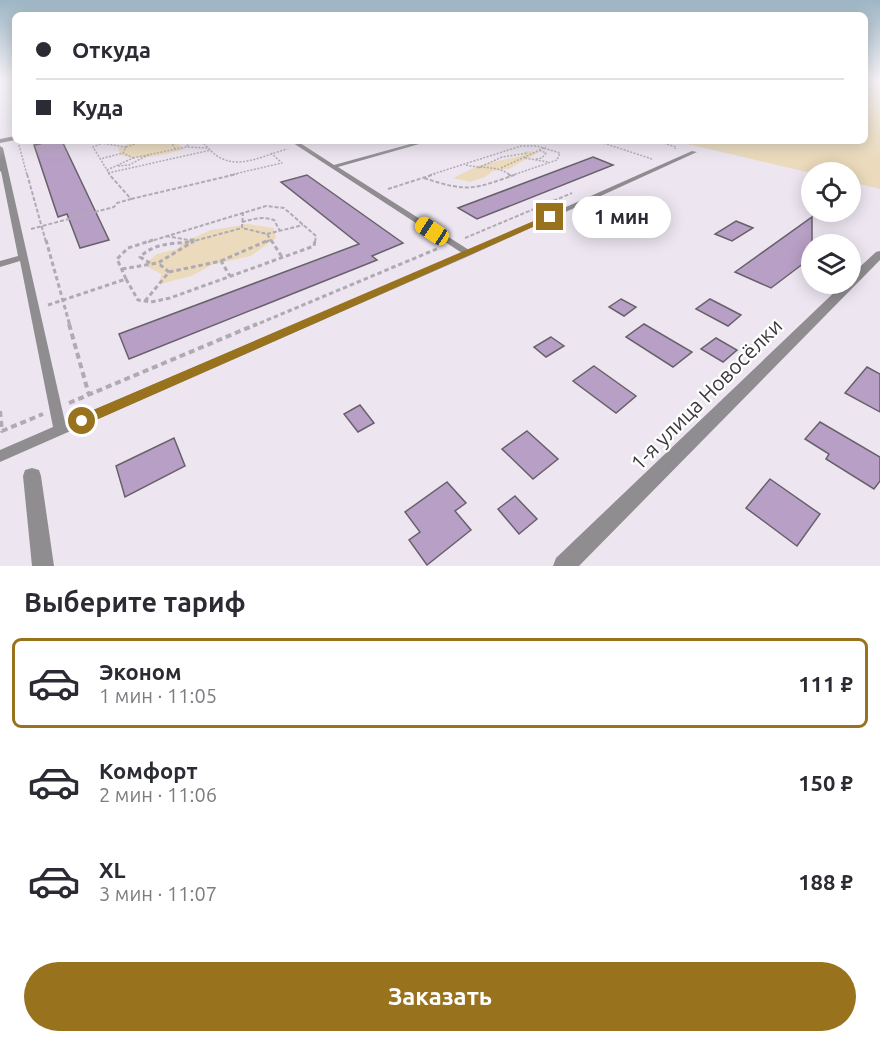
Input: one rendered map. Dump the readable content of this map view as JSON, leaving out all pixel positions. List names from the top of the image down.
{
  "streets": {
    "street": ["1-я улица Новосёлки"]
  },
  "page": {
    "banner": ["Откуда", "Куда"],
    "bubble": "1 мин",
    "heading": "Выберите тариф",
    "list": [
      {
        "name": "Эконом",
        "note": "1 мин · 11:05",
        "value": "111 ₽"
      },
      {
        "name": "Комфорт",
        "note": "2 мин · 11:06",
        "value": "150 ₽"
      },
      {
        "name": "XL",
        "note": "3 мин · 11:07",
        "value": "188 ₽"
      }
    ],
    "buttons": "Заказать"
  }
}
